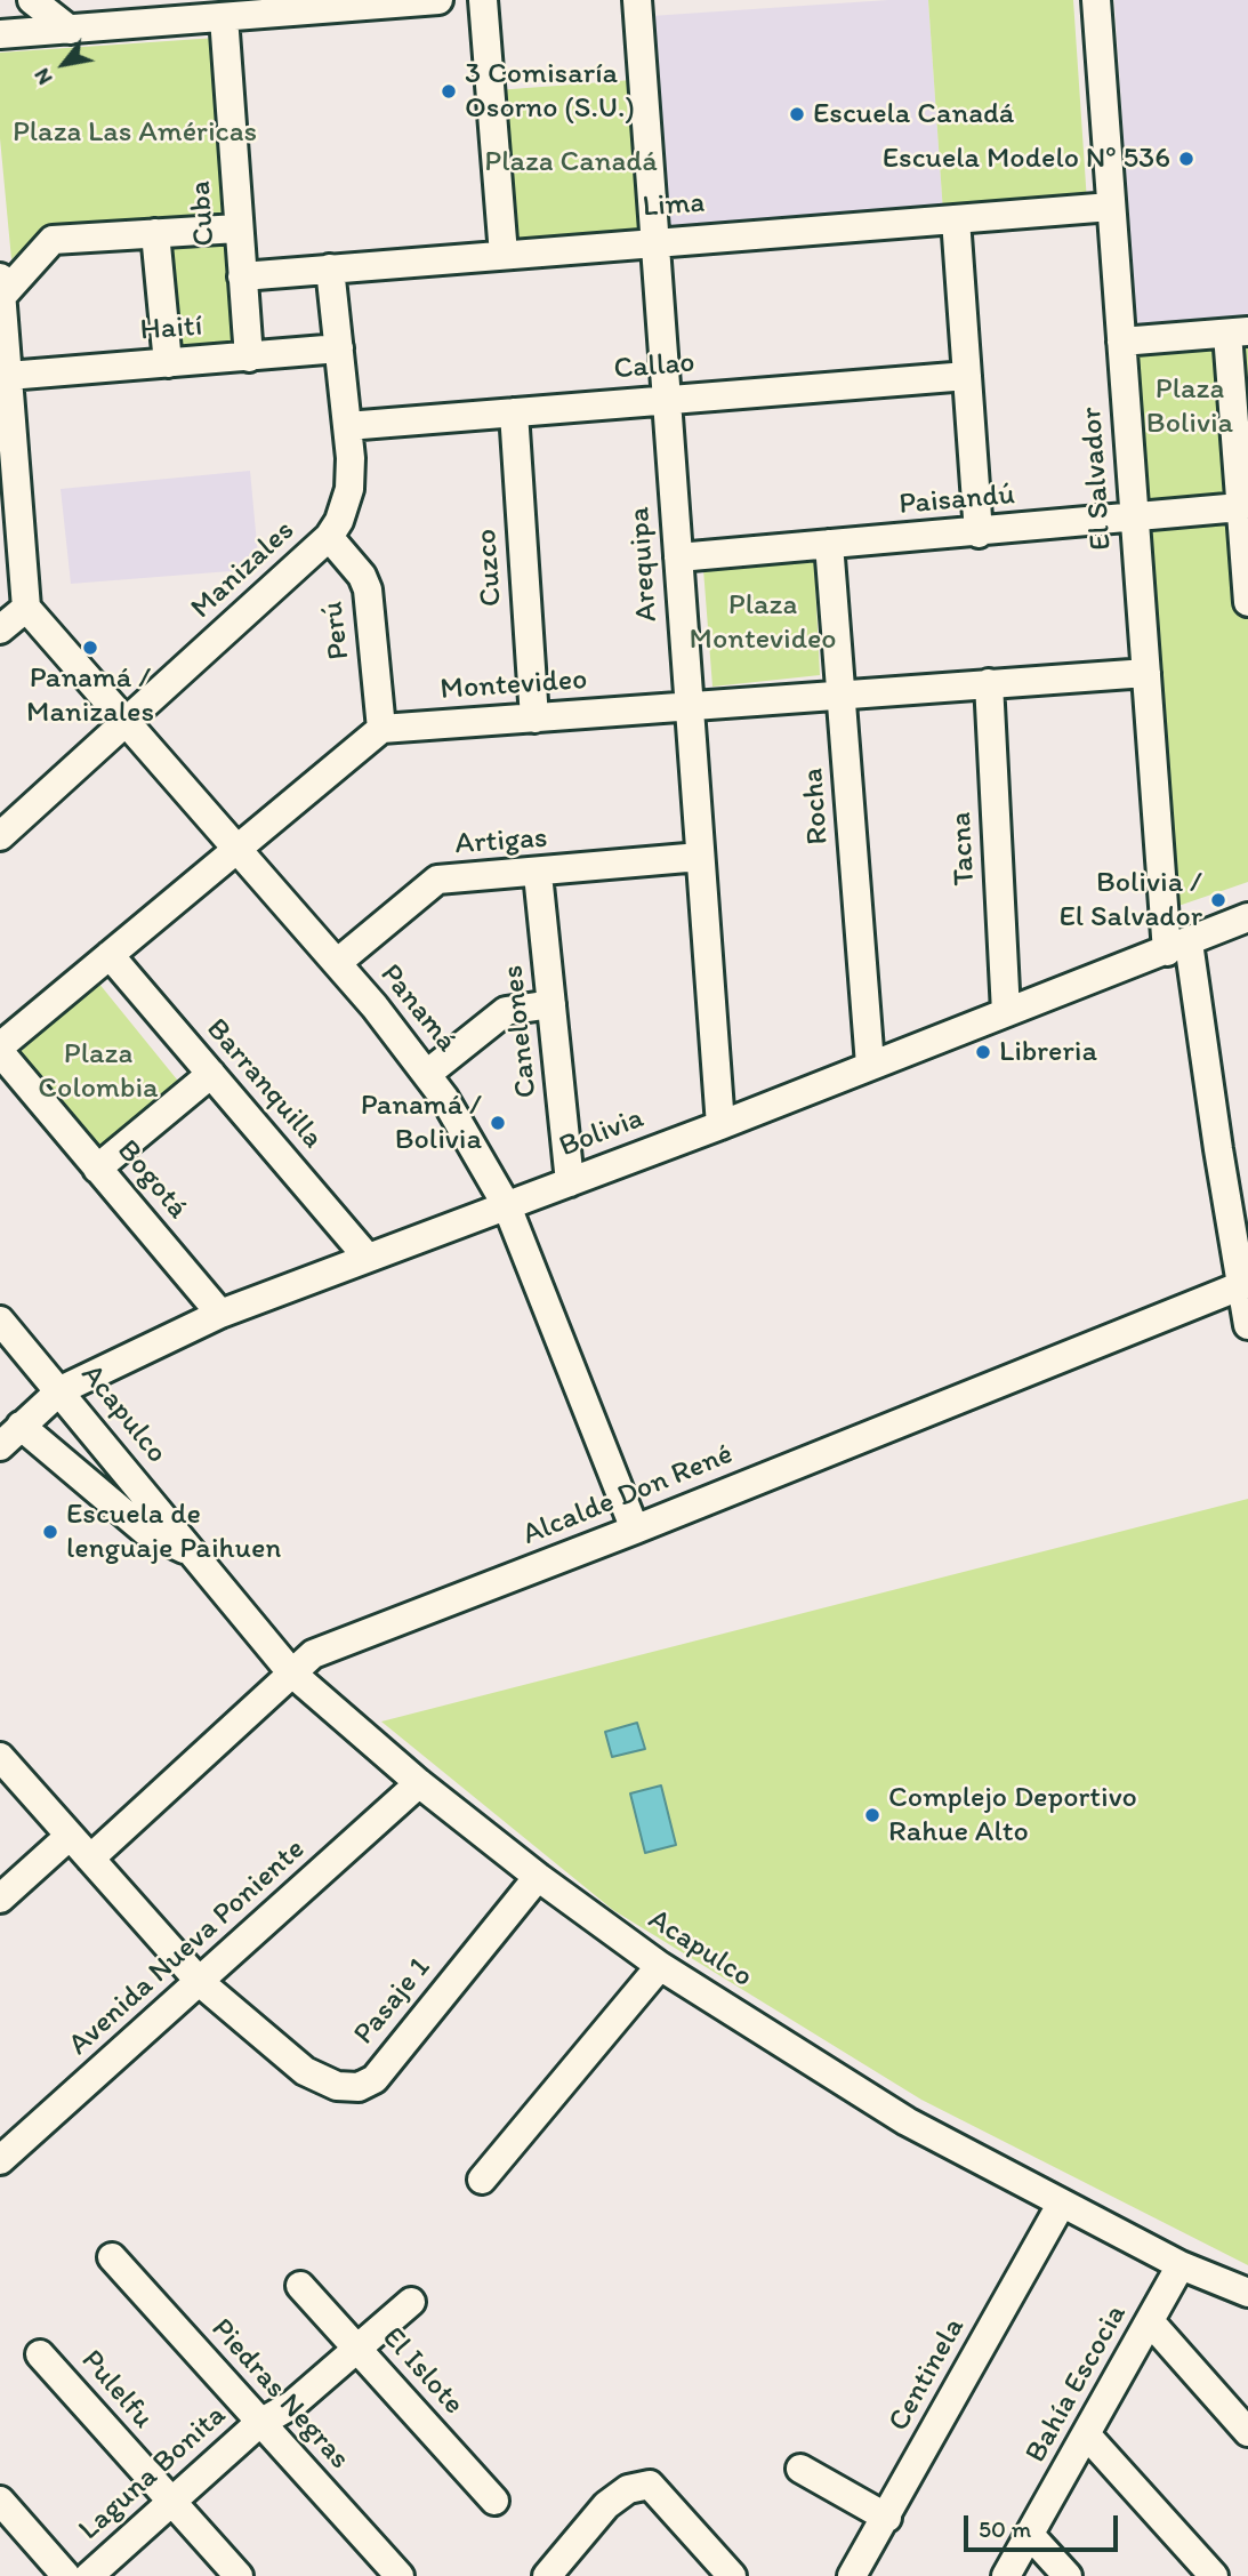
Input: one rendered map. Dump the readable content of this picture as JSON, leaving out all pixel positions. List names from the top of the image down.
{
  "streets": {
    "street": [
      "Lima",
      "Cuba",
      "Haití",
      "Callao",
      "El Salvador",
      "Paisandú",
      "Arequipa",
      "Cuzco",
      "Manizales",
      "Perú",
      "Montevideo",
      "Rocha",
      "Artigas",
      "Tacna",
      "Panamá",
      "Canelones",
      "Barranquilla",
      "Bolivia",
      "Bogotá",
      "Acapulco",
      "Alcalde Don René",
      "Avenida Nueva Poniente",
      "Pasaje 1",
      "El Islote",
      "Centinela",
      "Bahía Escocia",
      "Pulelfu",
      "Piedras Negras",
      "Laguna Bonita"
    ]
  },
  "crossings": [
    ["Lima", "Cuba"],
    ["Lima", "El Salvador"],
    ["Lima", "Arequipa"],
    ["Lima", "Manizales"],
    ["Cuba", "Haití"],
    ["Haití", "Manizales"],
    ["Callao", "Arequipa"],
    ["Callao", "Cuzco"],
    ["Callao", "Manizales"],
    ["El Salvador", "Paisandú"],
    ["El Salvador", "Montevideo"],
    ["El Salvador", "Bolivia"],
    ["El Salvador", "Alcalde Don René"],
    ["Paisandú", "Arequipa"],
    ["Paisandú", "Rocha"],
    ["Arequipa", "Montevideo"],
    ["Arequipa", "Artigas"],
    ["Arequipa", "Bolivia"],
    ["Cuzco", "Montevideo"],
    ["Manizales", "Perú"],
    ["Manizales", "Panamá"],
    ["Perú", "Montevideo"],
    ["Montevideo", "Rocha"],
    ["Montevideo", "Tacna"],
    ["Rocha", "Bolivia"],
    ["Artigas", "Panamá"],
    ["Artigas", "Canelones"],
    ["Tacna", "Bolivia"],
    ["Panamá", "Bolivia"],
    ["Panamá", "Alcalde Don René"],
    ["Canelones", "Bolivia"],
    ["Barranquilla", "Bolivia"],
    ["Bolivia", "Bogotá"],
    ["Bolivia", "Acapulco"],
    ["Acapulco", "Alcalde Don René"],
    ["Acapulco", "Avenida Nueva Poniente"],
    ["Acapulco", "Pasaje 1"],
    ["Acapulco", "Centinela"],
    ["Acapulco", "Bahía Escocia"],
    ["Alcalde Don René", "Pasaje 1"],
    ["Avenida Nueva Poniente", "Pasaje 1"],
    ["El Islote", "Laguna Bonita"],
    ["Pulelfu", "Laguna Bonita"],
    ["Piedras Negras", "Laguna Bonita"]
  ],
  "parks": [
    "Plaza Las Américas",
    "Plaza Canadá",
    "Plaza Bolivia",
    "Plaza Montevideo",
    "Plaza Colombia"
  ],
  "places": [
    "3 Comisaría Osorno (S.U.)",
    "Escuela Canadá",
    "Escuela Modelo Nº 536",
    "Panamá / Manizales",
    "Bolivia / El Salvador",
    "Libreria",
    "Panamá / Bolivia",
    "Escuela de lenguaje Paihuen",
    "Complejo Deportivo Rahue Alto"
  ],
  "scale_bar": "50 m",
  "north": "bottom left"
}
